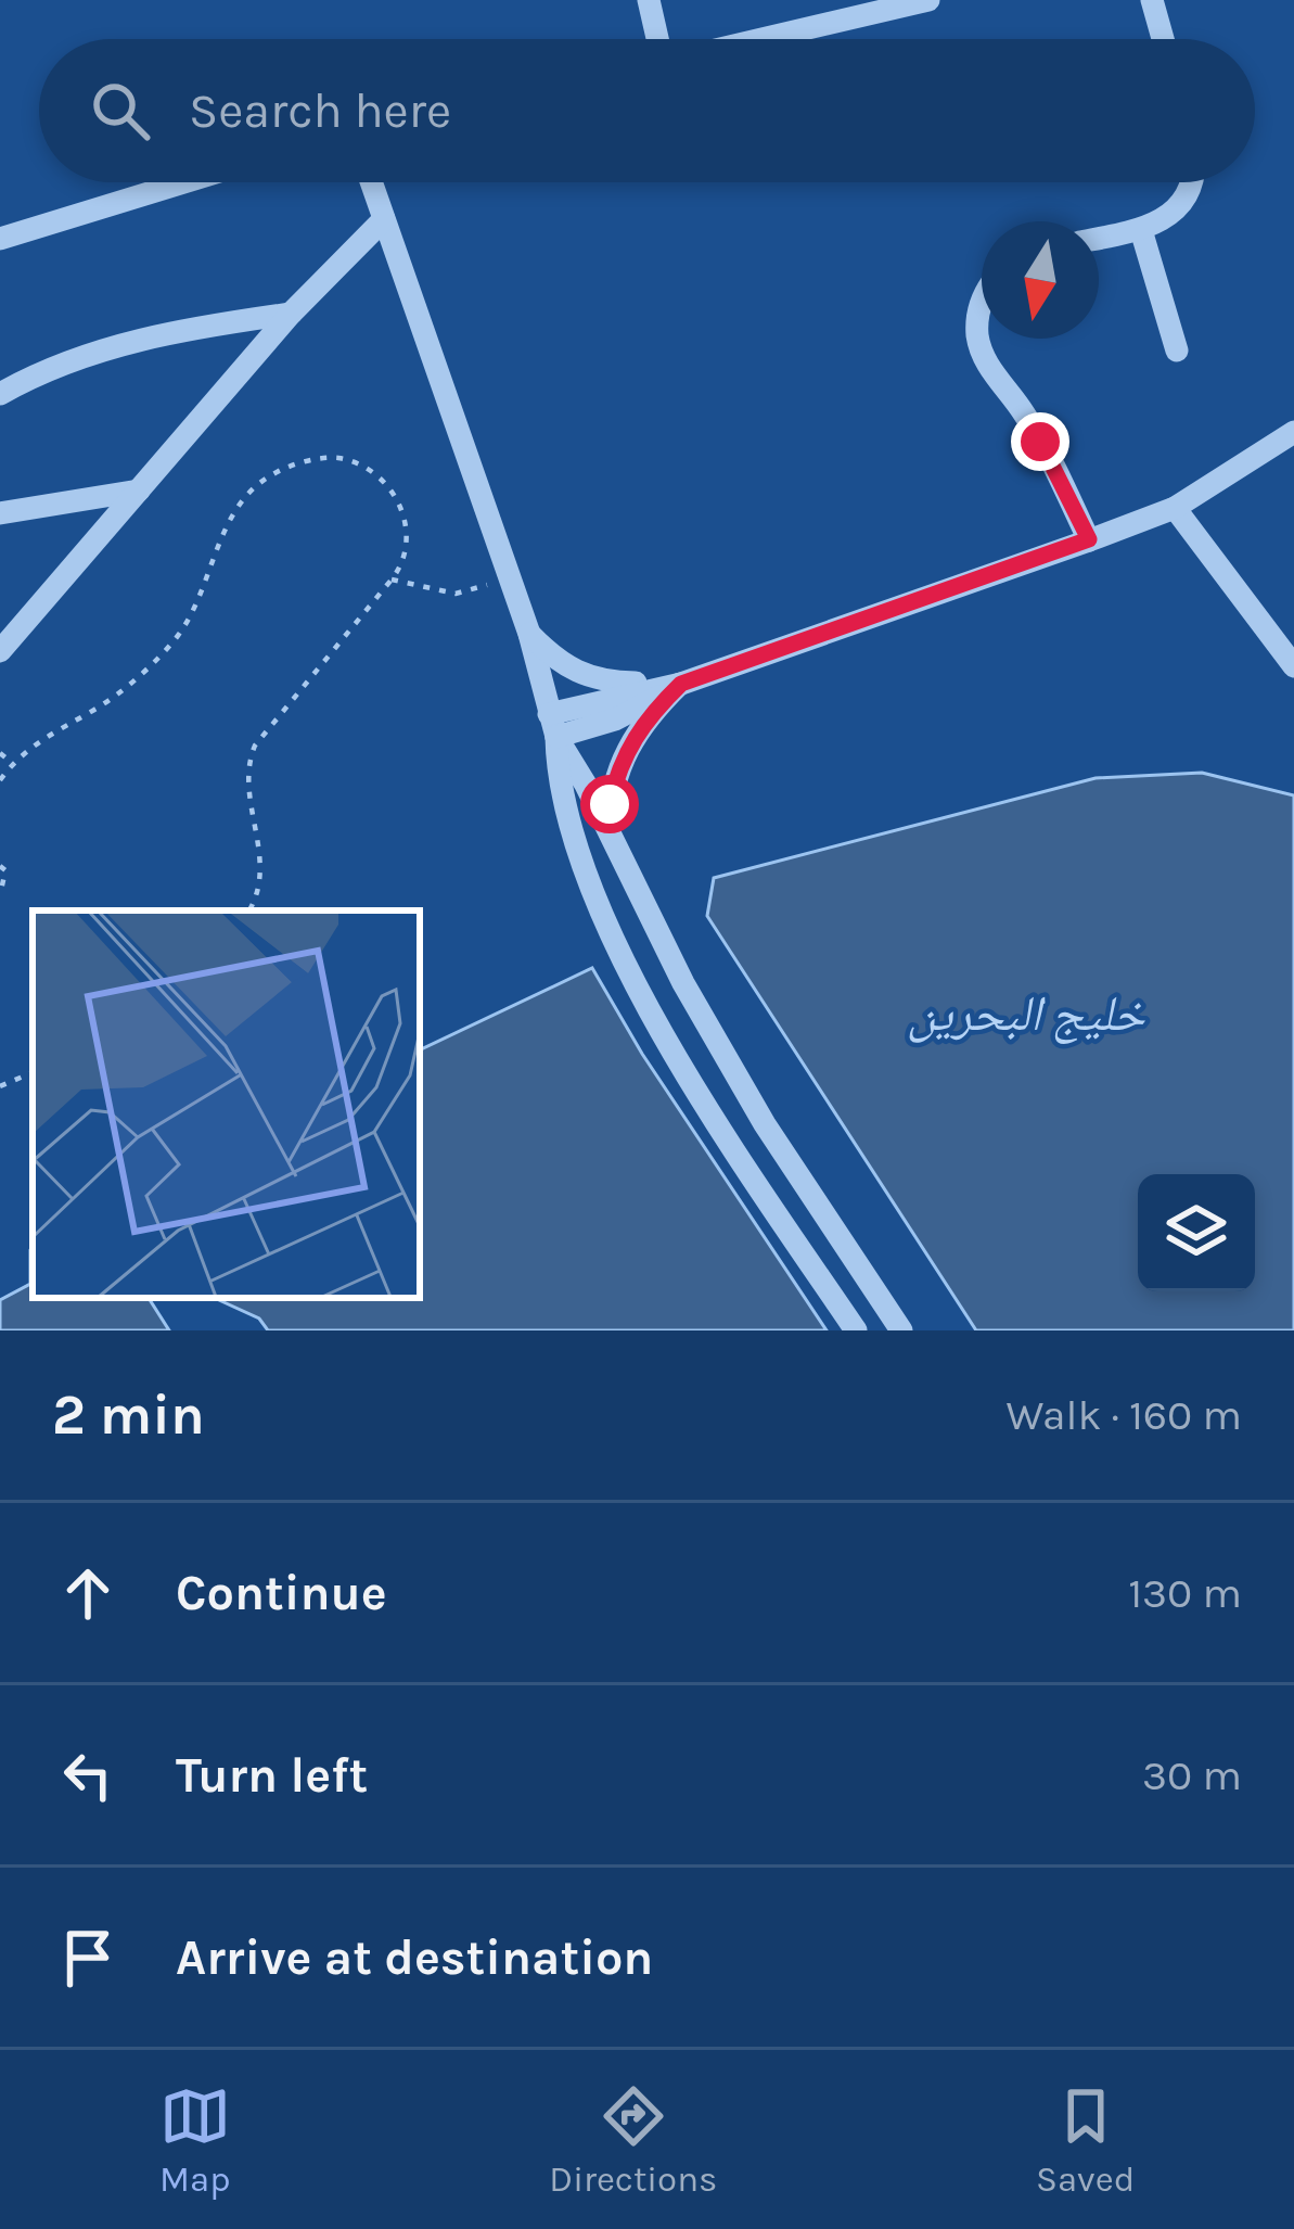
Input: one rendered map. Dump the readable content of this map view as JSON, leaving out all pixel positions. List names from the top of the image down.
{
  "water": ["خليج البحرين"],
  "north": "bottom",
  "page": {
    "search": "Search here",
    "heading": ["2 min", "Walk · 160 m"],
    "list": [
      ["Continue", "130 m"],
      ["Turn left", "30 m"],
      "Arrive at destination"
    ],
    "nav": ["Map", "Directions", "Saved"]
  }
}
